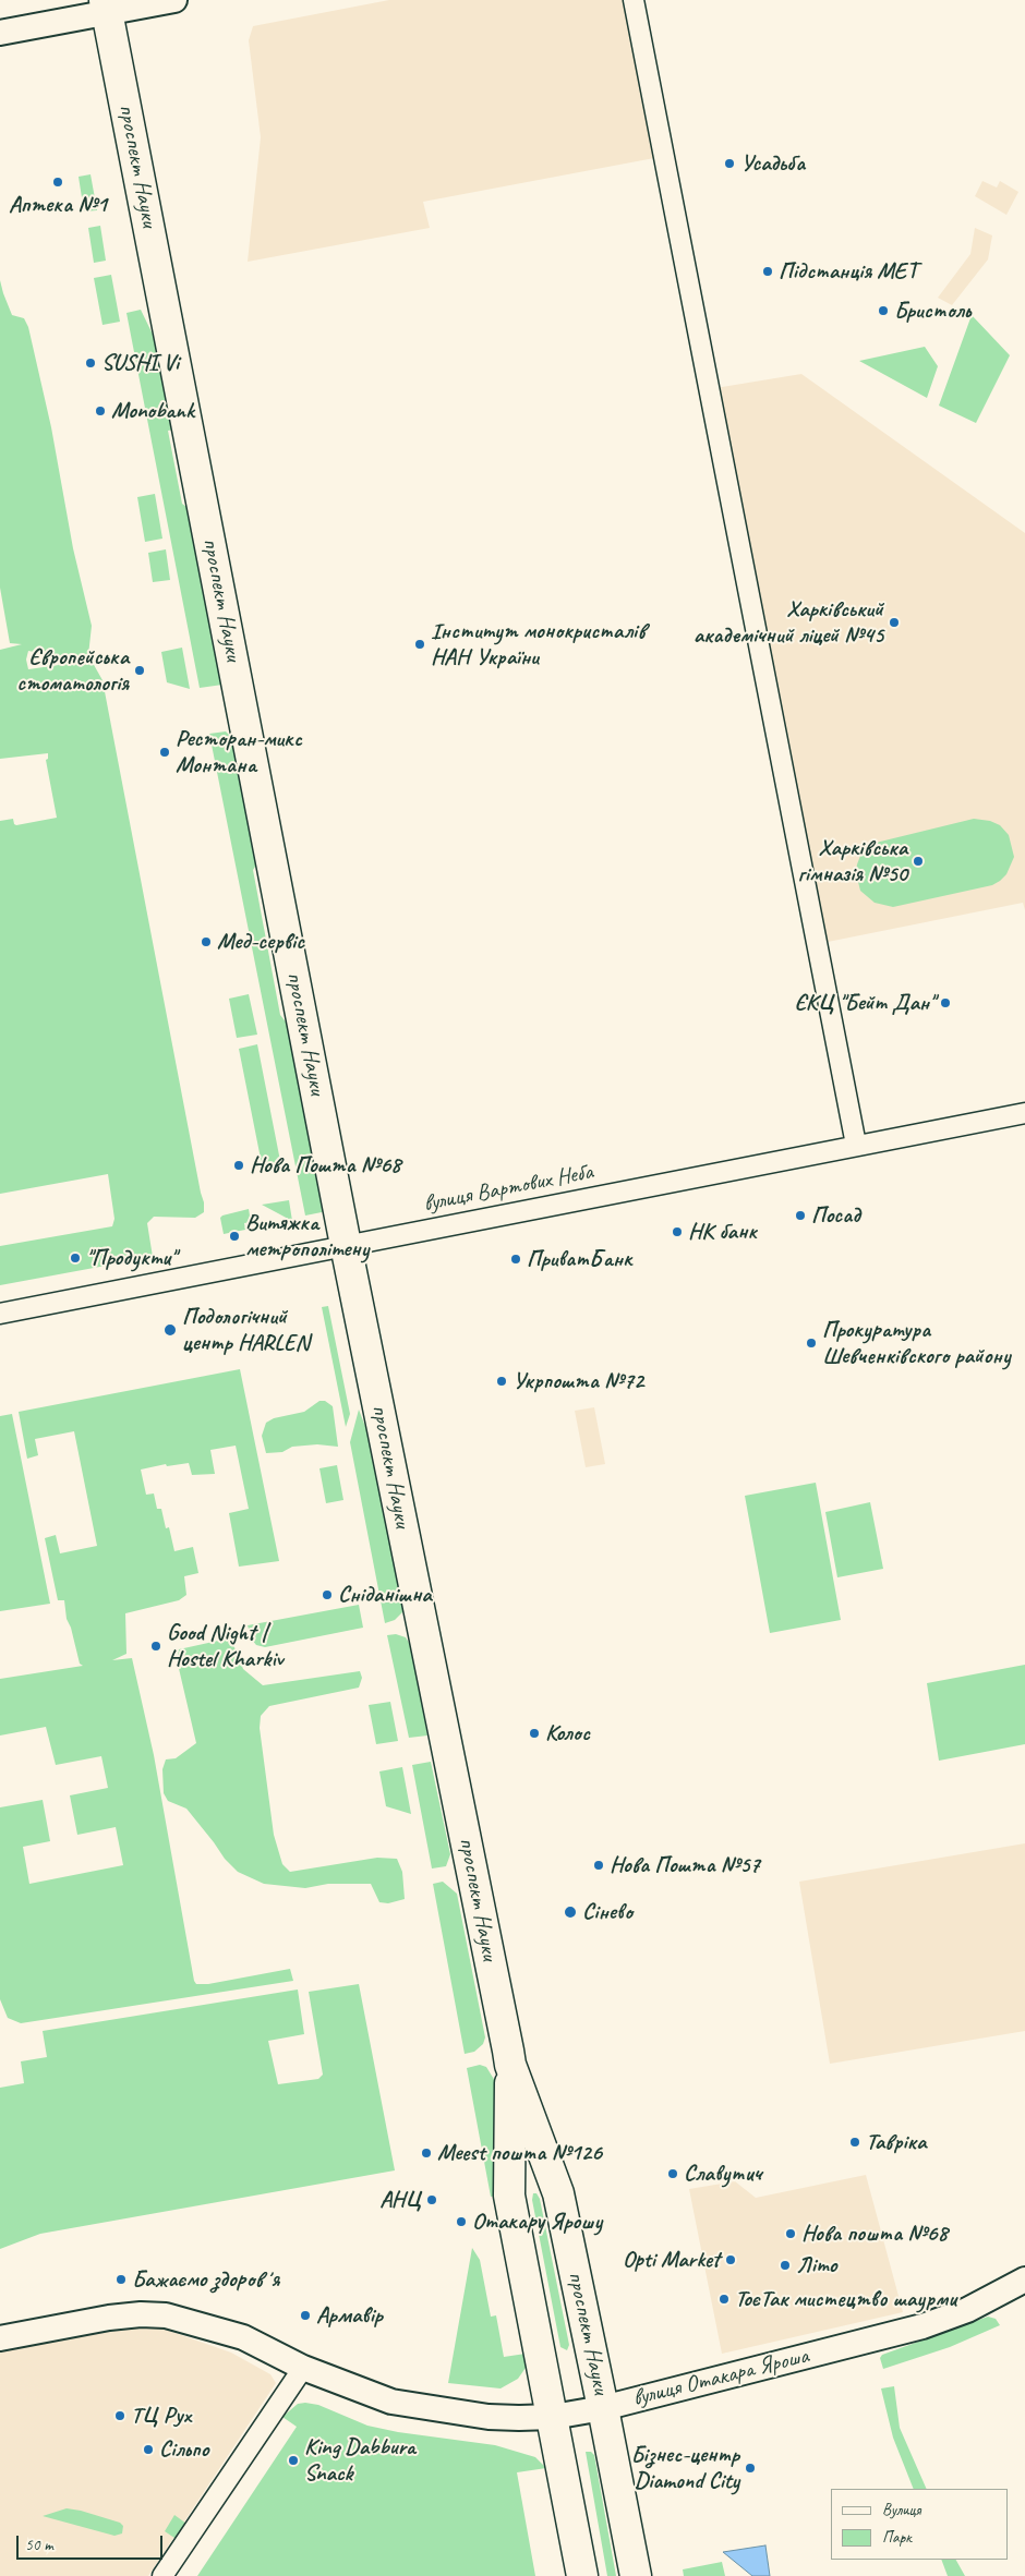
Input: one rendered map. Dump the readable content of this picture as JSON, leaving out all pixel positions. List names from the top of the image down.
{
  "streets": {
    "main road": ["проспект Науки"],
    "street": ["вулиця Вартових Неба", "вулиця Отакара Яроша"]
  },
  "crossings": [
    ["проспект Науки", "вулиця Вартових Неба"],
    ["проспект Науки", "вулиця Отакара Яроша"]
  ],
  "places": [
    "Усадьба",
    "Аптека №1",
    "Підстанція МЕТ",
    "Бристоль",
    "SUSHI Vi",
    "Monobank",
    "Харківський академічний ліцей №45",
    "Інститут монокристалів НАН України",
    "Європейська стоматологія",
    "Ресторан-микс Монтана",
    "Харківська гімназія №50",
    "Мед-сервіс",
    "ЄКЦ \"Бейт Дан\"",
    "Нова Пошта №68",
    "Посад",
    "НК банк",
    "Витяжка метрополітену",
    "\"Продукти\"",
    "ПриватБанк",
    "Подологічний центр HARLEN",
    "Прокуратура Шевченківского району",
    "Укрпошта №72",
    "Сніданішна",
    "Good Night | Hostel Kharkiv",
    "Колос",
    "Нова Пошта №57",
    "Сінево",
    "Тавріка",
    "Meest пошта №126",
    "Славутич",
    "АНЦ",
    "Отакару Ярошу",
    "Нова пошта №68",
    "Opti Market",
    "Літо",
    "Бажаємо здоровʼя",
    "ТоєТак мистецтво шаурми",
    "Армавір",
    "ТЦ Рух",
    "Сільпо",
    "King Dabbura Snack",
    "Бізнес-центр Diamond City"
  ],
  "legend": ["Вулиця", "Парк"],
  "scale_bar": "50 m"
}
